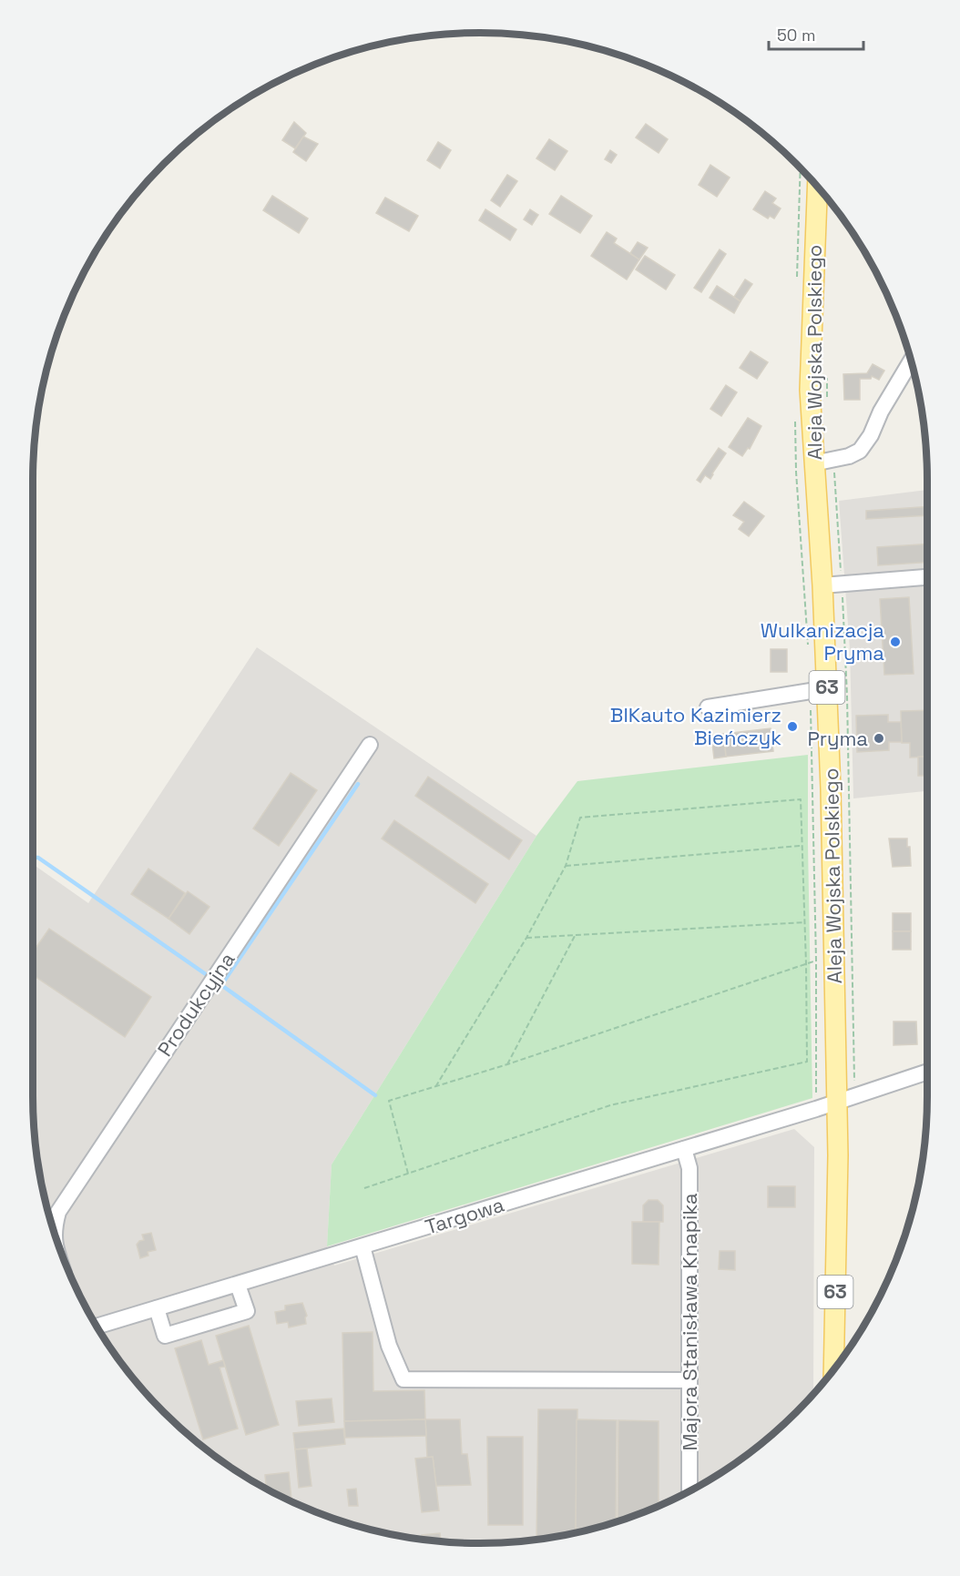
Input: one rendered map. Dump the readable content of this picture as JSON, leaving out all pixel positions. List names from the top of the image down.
{
  "streets": {
    "main road": ["Aleja Wojska Polskiego", "63"],
    "street": ["Produkcyjna", "Targowa", "Majora Stanisława Knapika"]
  },
  "crossings": [
    ["Aleja Wojska Polskiego", "Targowa"],
    ["Targowa", "Majora Stanisława Knapika"]
  ],
  "places": ["Wulkanizacja Pryma", "BIKauto Kazimierz Bieńczyk", "Pryma"],
  "scale_bar": "50 m"
}
